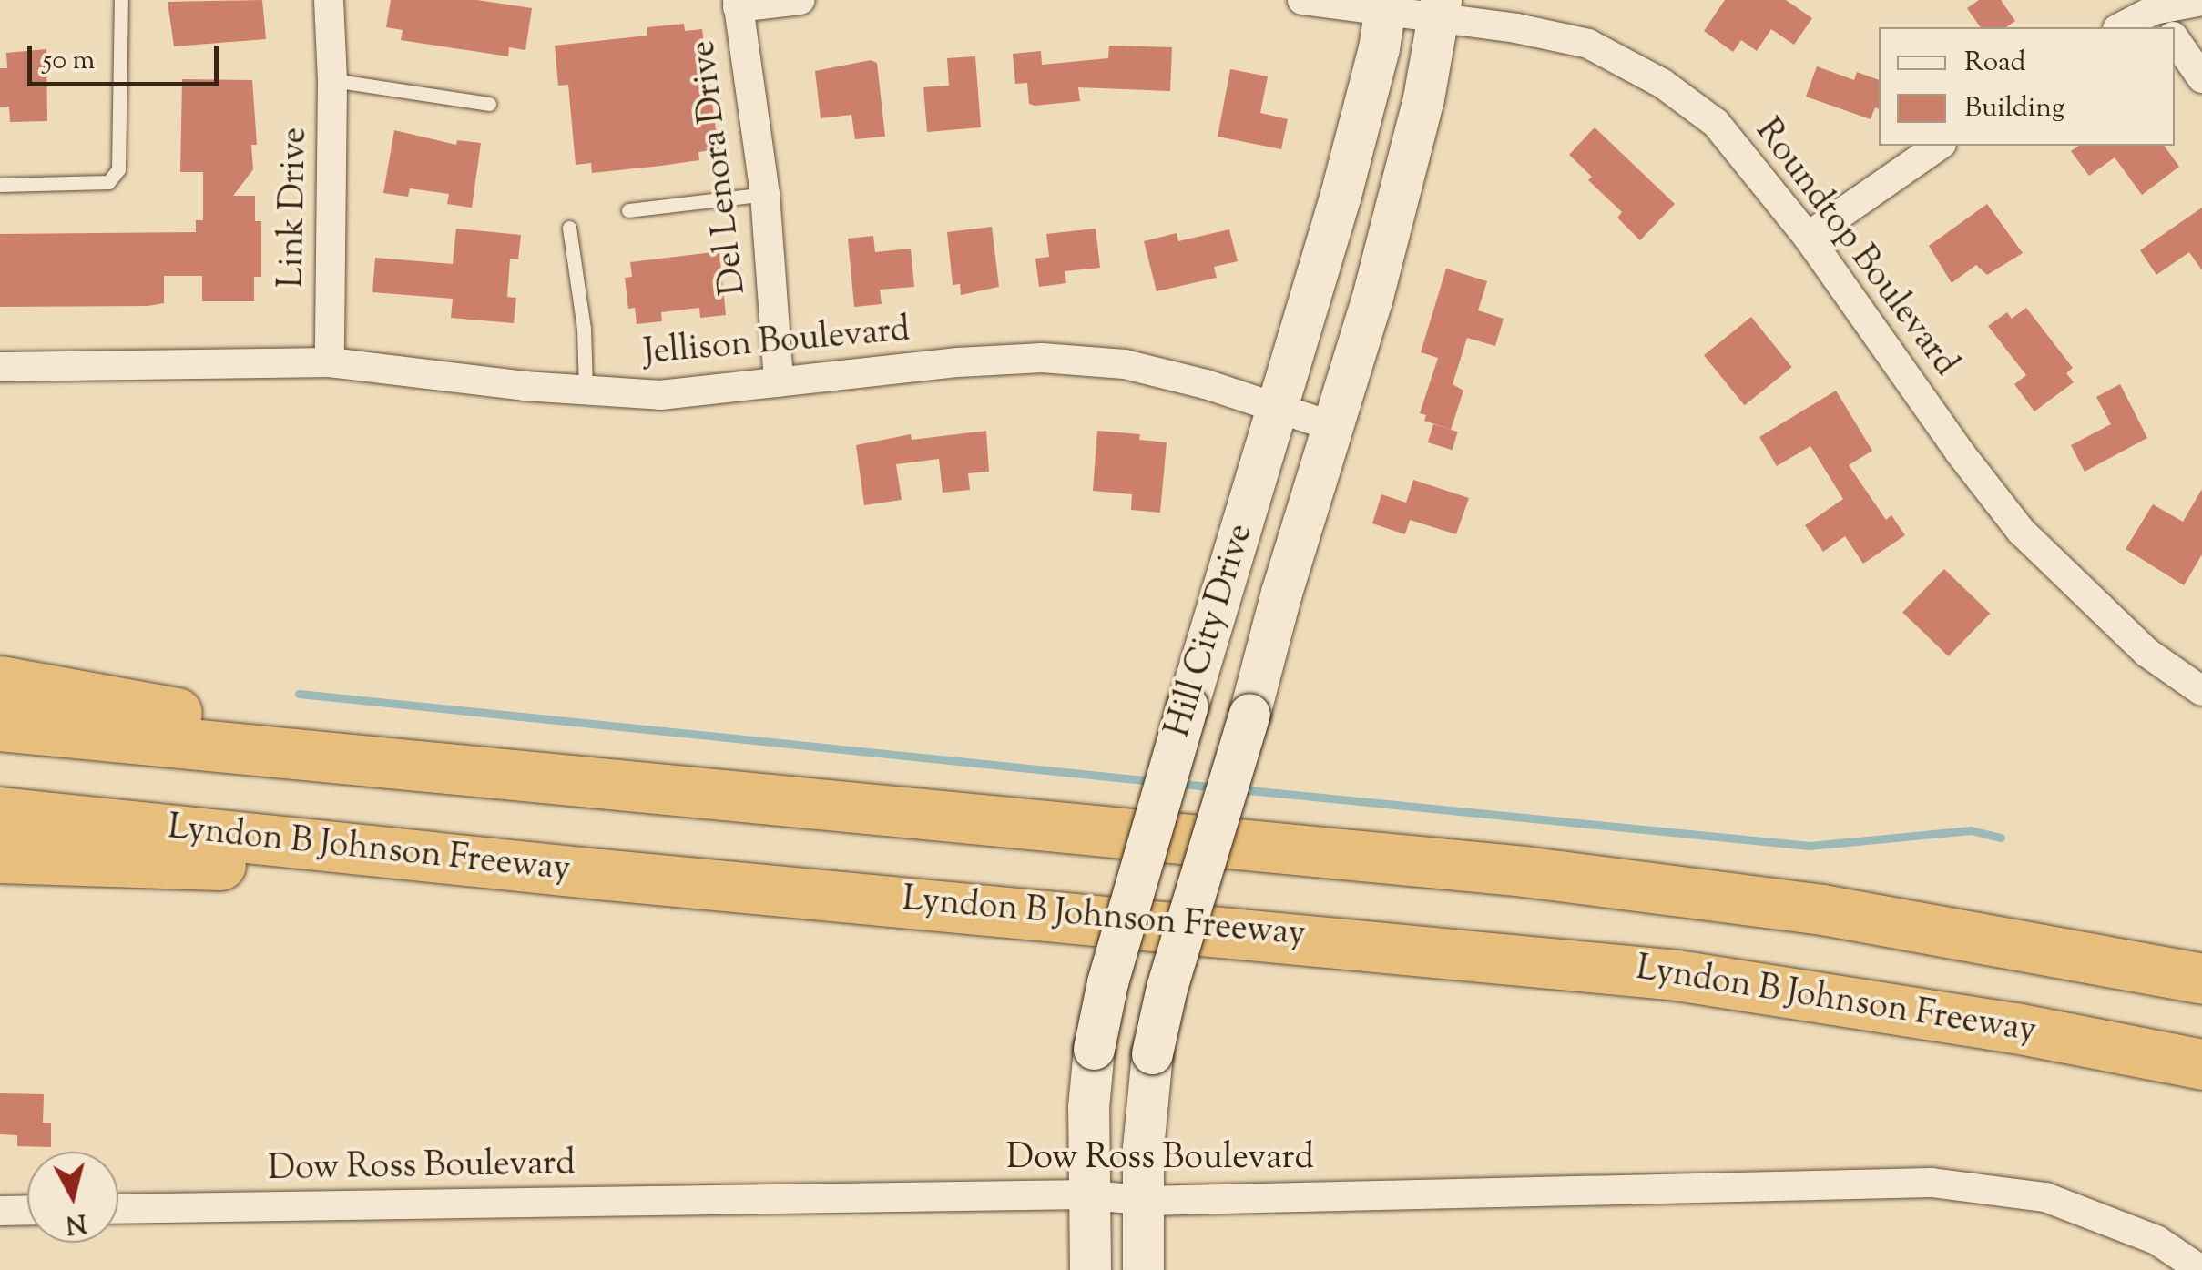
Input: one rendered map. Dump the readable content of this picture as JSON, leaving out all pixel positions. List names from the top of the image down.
{
  "streets": {
    "highway": ["Lyndon B Johnson Freeway"],
    "street": [
      "Del Lenora Drive",
      "Link Drive",
      "Roundtop Boulevard",
      "Jellison Boulevard",
      "Hill City Drive",
      "Dow Ross Boulevard"
    ]
  },
  "crossings": [
    ["Del Lenora Drive", "Jellison Boulevard"],
    ["Link Drive", "Jellison Boulevard"],
    ["Roundtop Boulevard", "Hill City Drive"],
    ["Jellison Boulevard", "Hill City Drive"],
    ["Hill City Drive", "Dow Ross Boulevard"]
  ],
  "legend": ["Road", "Building"],
  "scale_bar": "50 m",
  "north": "bottom"
}
